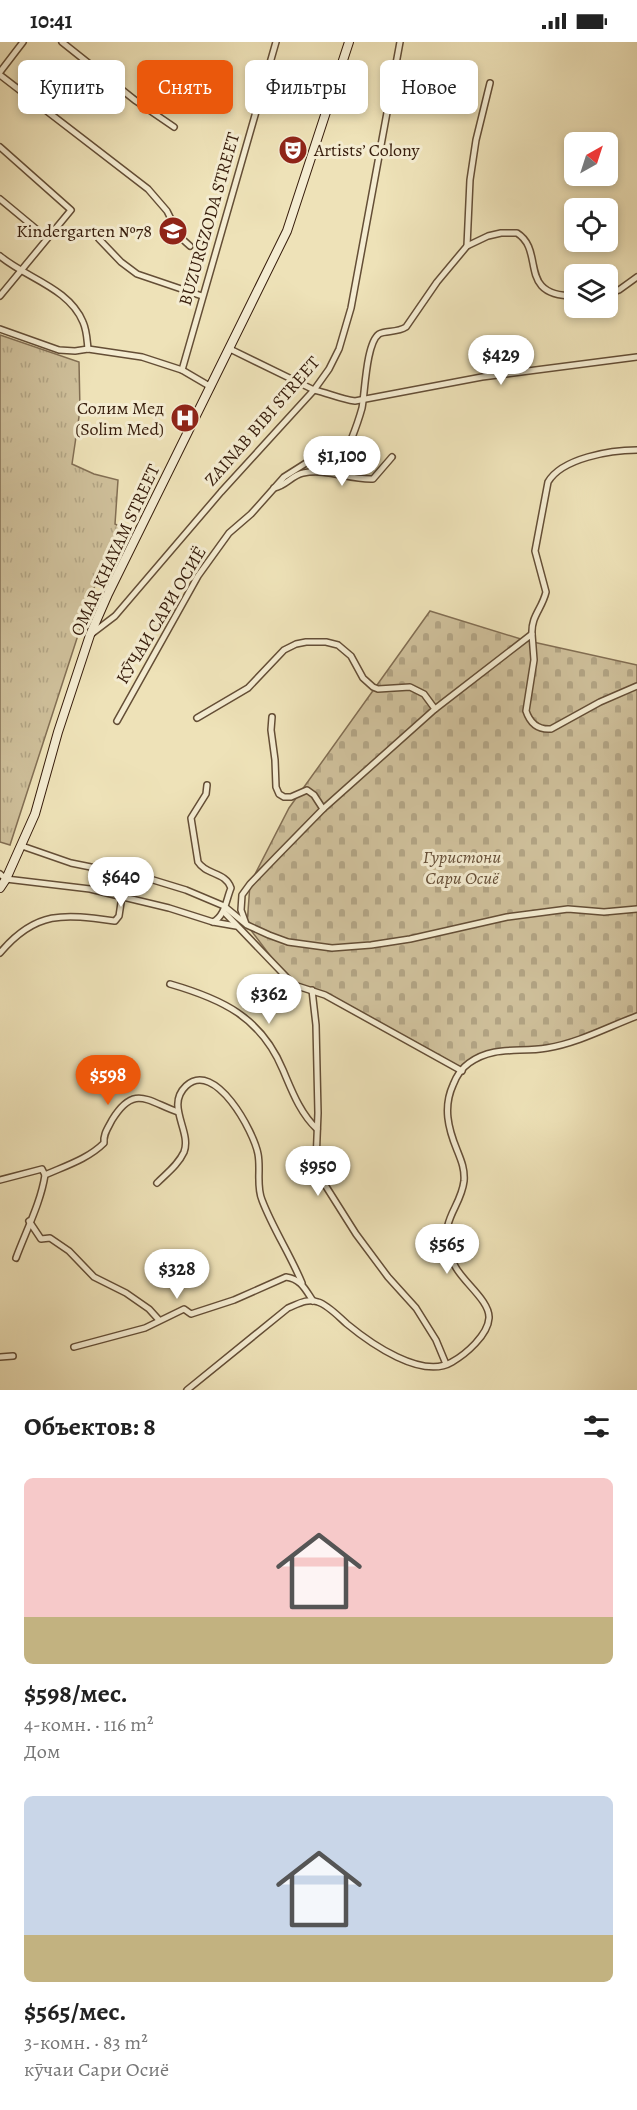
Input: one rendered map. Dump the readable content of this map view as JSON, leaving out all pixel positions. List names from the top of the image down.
{
  "streets": {
    "main road": ["OMAR KHAYAM STREET"],
    "street": ["BUZURGZODA STREET", "ZAINAB BIBI STREET", "КӮЧАИ САРИ ОСИЁ"]
  },
  "crossings": [
    ["ZAINAB BIBI STREET", "OMAR KHAYAM STREET"]
  ],
  "parks": ["Гуристони Сари Осиё"],
  "places": {
    "theatre": ["Artists’ Colony"],
    "school or university": ["Kindergarten №78"],
    "hospital": ["Солим Мед (Solim Med)"]
  },
  "north": "top right",
  "page": {
    "status": "10:41",
    "chip": [
      "Купить",
      "Снять",
      "Фильтры",
      "Новое"
    ],
    "price": [
      "$429",
      "$1,100",
      "$640",
      "$362",
      "$598",
      "$950",
      "$565",
      "$328"
    ],
    "heading": "Объектов: 8",
    "list": [
      {
        "name": "$598/мес.",
        "note": "4-комн. · 116 m² · Дом"
      },
      {
        "name": "$565/мес.",
        "note": "3-комн. · 83 m² · кӯчаи Сари Осиё"
      }
    ]
  }
}
